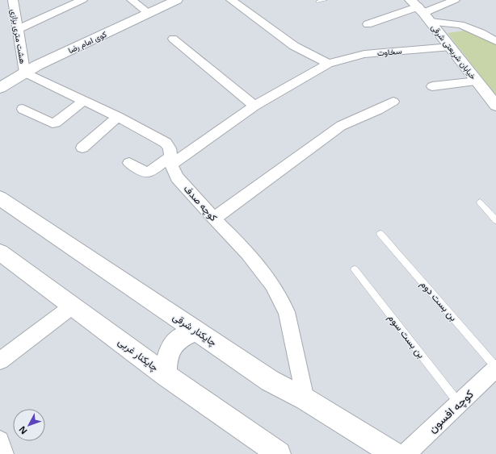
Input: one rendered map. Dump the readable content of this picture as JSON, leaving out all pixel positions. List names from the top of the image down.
{
  "streets": {
    "main road": [
      "کوی امام رضا",
      "خیابان شریعتی شرقی",
      "چایکنار شرقی",
      "چایکنار غربی"
    ],
    "street": [
      "هشت متری بزازی",
      "سخاوت",
      "کوچه صدف",
      "كوچه افسون"
    ],
    "lane": ["بن بست دوم", "بن بست سوم"]
  },
  "crossings": [
    ["هشت متری بزازی", "کوی امام رضا"],
    ["هشت متری بزازی", "کوچه صدف"],
    ["کوی امام رضا", "کوچه صدف"],
    ["سخاوت", "خیابان شریعتی شرقی"],
    ["سخاوت", "کوچه صدف"],
    ["کوچه صدف", "چایکنار شرقی"],
    ["بن بست دوم", "كوچه افسون"],
    ["بن بست سوم", "كوچه افسون"]
  ],
  "north": "bottom left"
}
